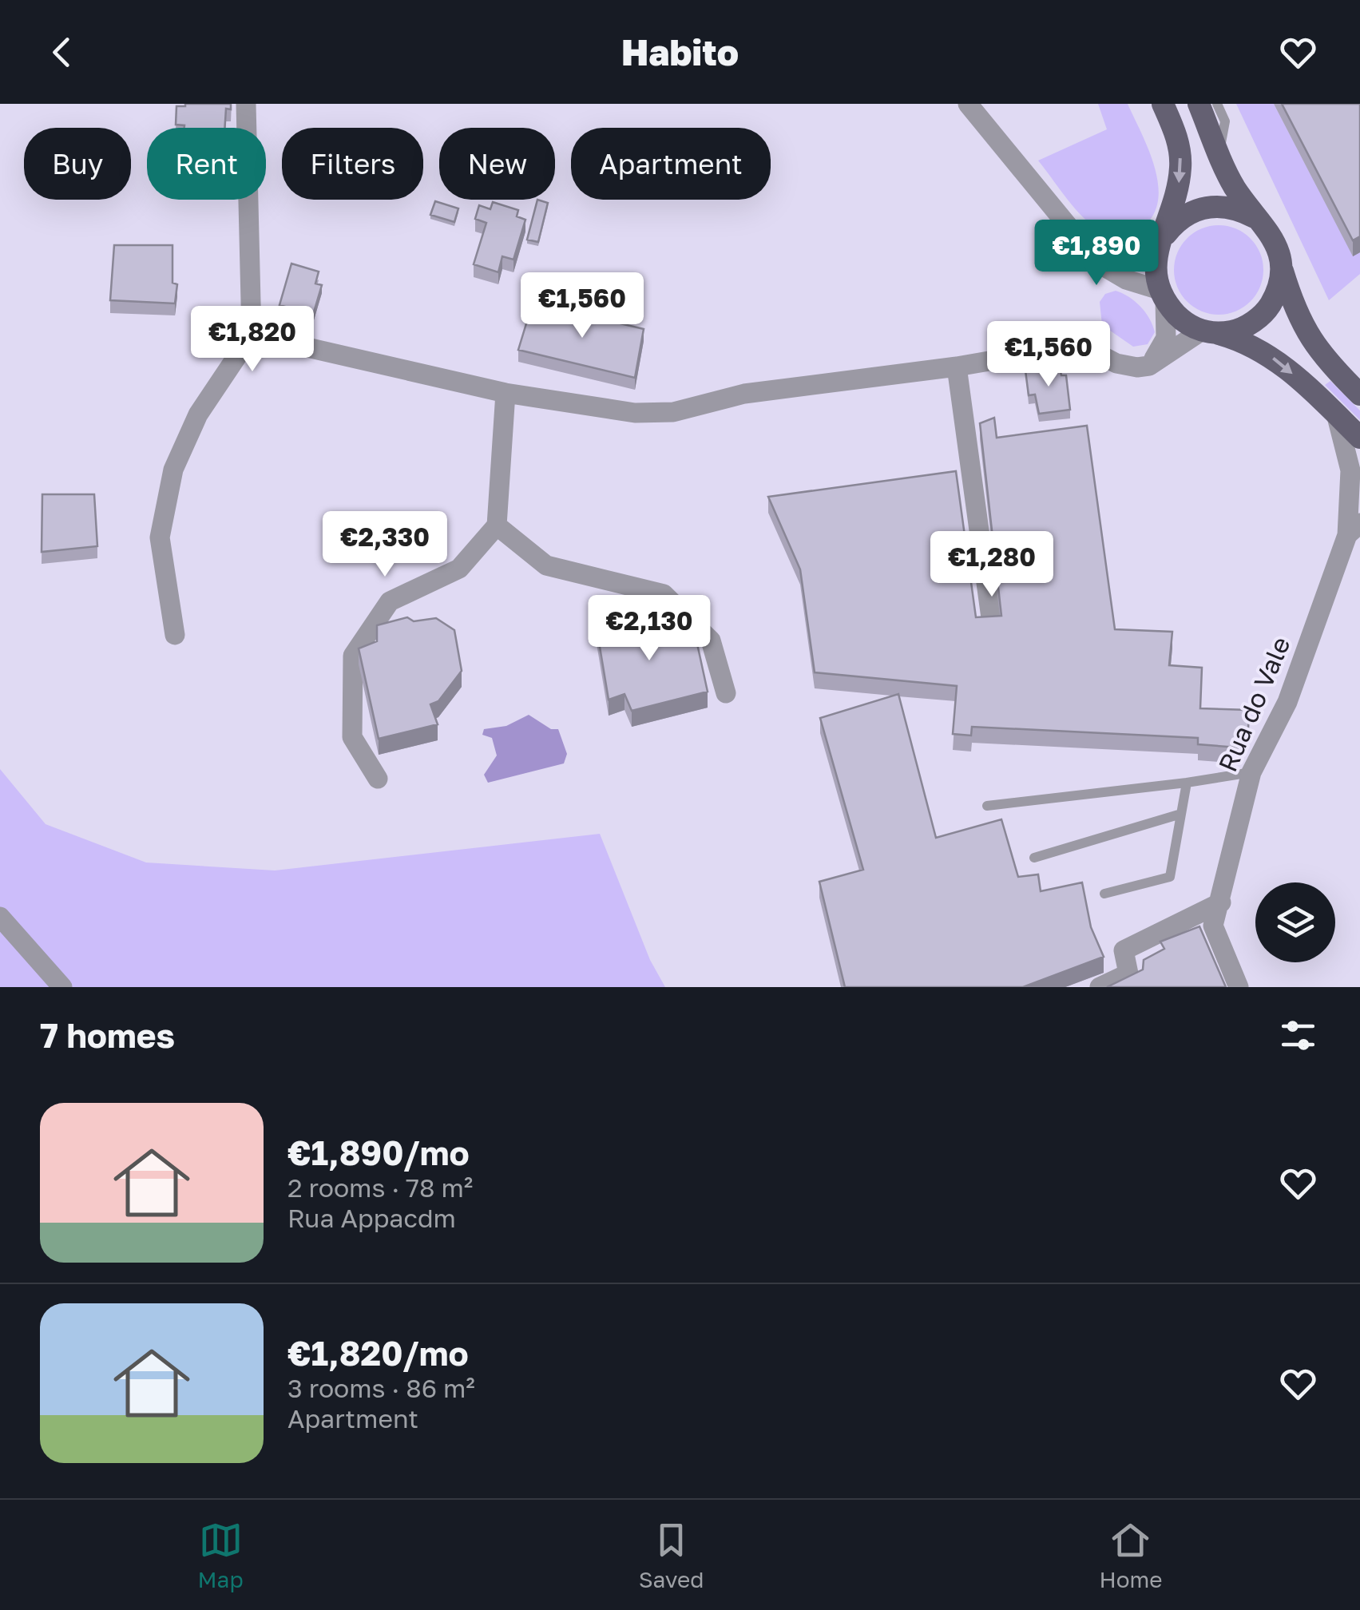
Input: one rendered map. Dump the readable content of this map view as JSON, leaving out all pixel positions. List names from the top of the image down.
{
  "streets": {
    "street": ["Rua do Vale"]
  },
  "page": {
    "header": "Habito",
    "chip": [
      "Buy",
      "Rent",
      "Filters",
      "New",
      "Apartment"
    ],
    "price": [
      "€1,890",
      "€1,560",
      "€1,820",
      "€1,560",
      "€2,330",
      "€1,280",
      "€2,130"
    ],
    "heading": "7 homes",
    "list": [
      {
        "name": "€1,890/mo",
        "note": "2 rooms · 78 m² · Rua Appacdm"
      },
      {
        "name": "€1,820/mo",
        "note": "3 rooms · 86 m² · Apartment"
      }
    ],
    "tabs": ["Map", "Saved", "Home"]
  }
}
